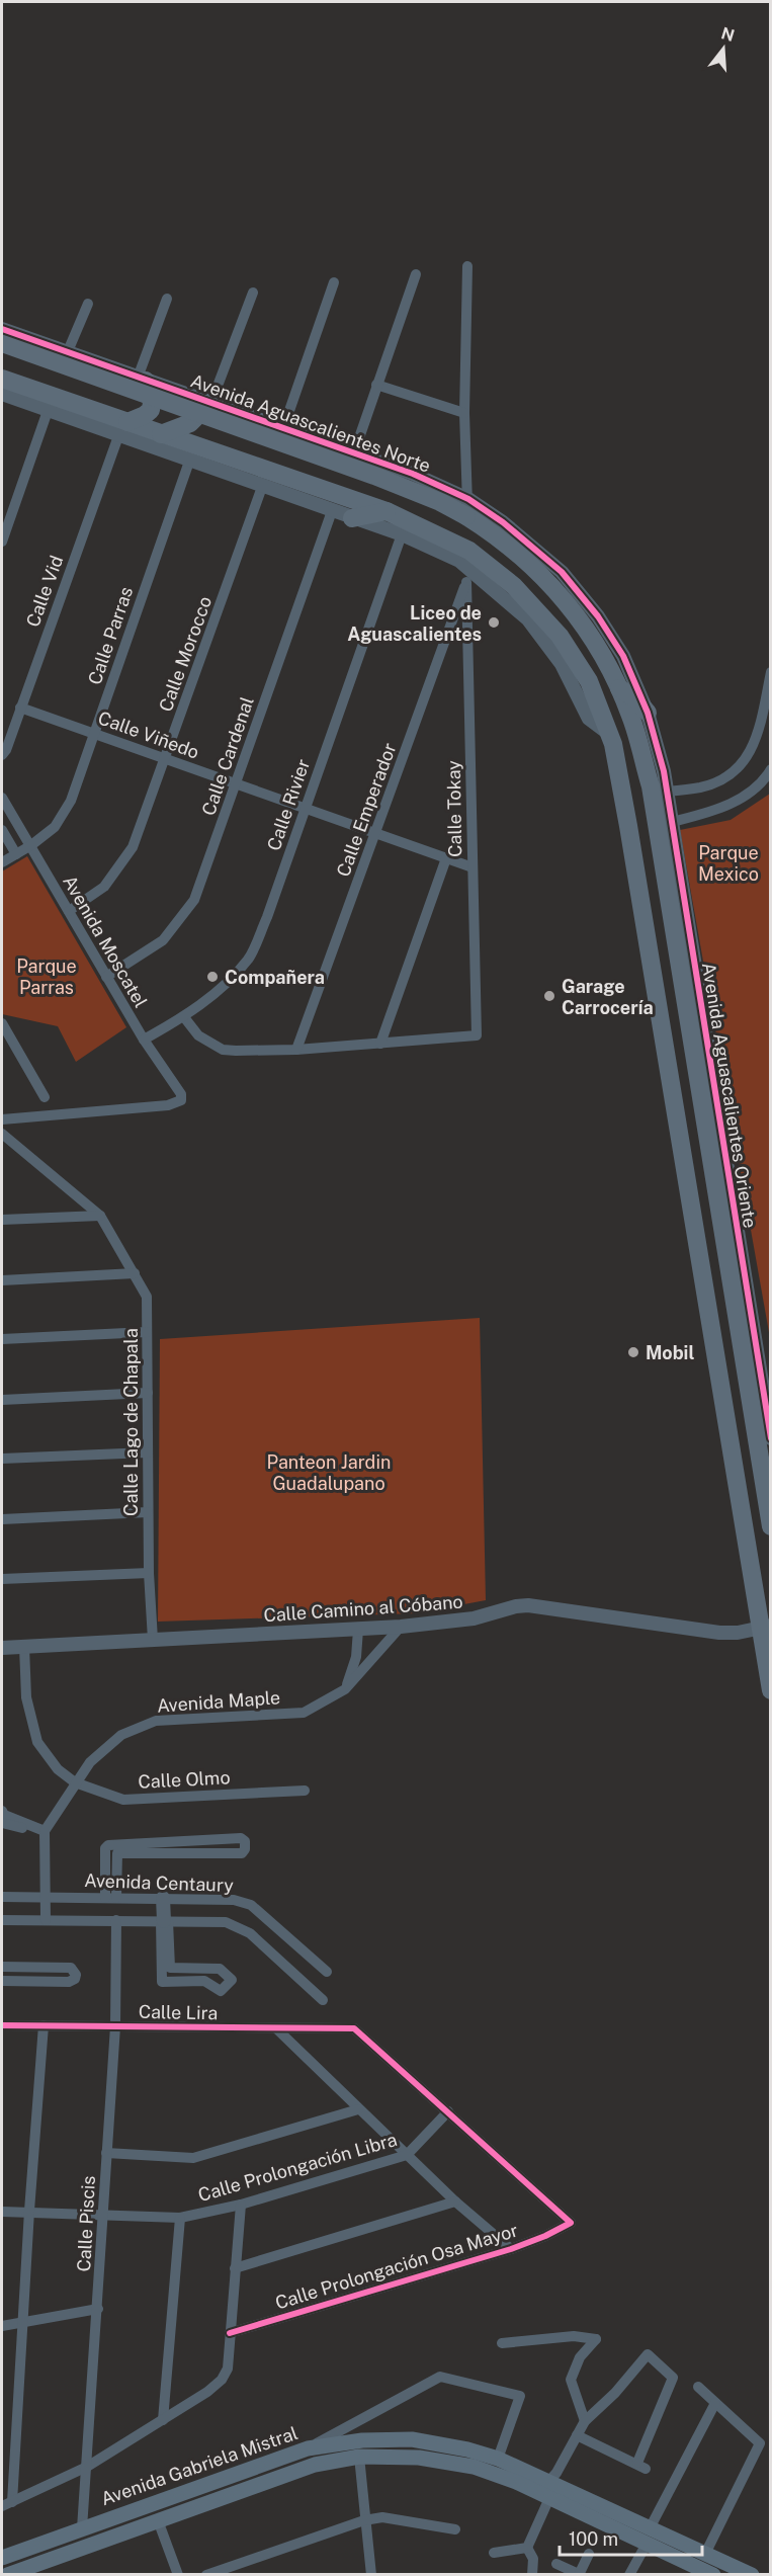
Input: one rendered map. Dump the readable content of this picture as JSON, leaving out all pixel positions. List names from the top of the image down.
{
  "streets": {
    "main road": ["Avenida Aguascalientes Norte", "Avenida Aguascalientes Oriente", "Avenida Gabriela Mistral"],
    "street": [
      "Calle Vid",
      "Calle Parras",
      "Calle Morocco",
      "Calle Viñedo",
      "Calle Cardenal",
      "Calle Rivier",
      "Calle Tokay",
      "Calle Emperador",
      "Avenida Moscatel",
      "Calle Lago de Chapala",
      "Calle Camino al Cóbano",
      "Avenida Maple",
      "Calle Olmo",
      "Avenida Centaury",
      "Calle Lira",
      "Calle Prolongación Libra",
      "Calle Piscis",
      "Calle Prolongación Osa Mayor"
    ]
  },
  "crossings": [
    ["Avenida Aguascalientes Norte", "Avenida Aguascalientes Oriente"],
    ["Calle Vid", "Calle Viñedo"],
    ["Calle Parras", "Calle Viñedo"],
    ["Calle Parras", "Avenida Moscatel"],
    ["Calle Morocco", "Calle Viñedo"],
    ["Calle Morocco", "Avenida Moscatel"],
    ["Calle Viñedo", "Calle Cardenal"],
    ["Calle Viñedo", "Calle Rivier"],
    ["Calle Viñedo", "Calle Tokay"],
    ["Calle Viñedo", "Calle Emperador"],
    ["Calle Cardenal", "Avenida Moscatel"],
    ["Calle Rivier", "Avenida Moscatel"],
    ["Calle Tokay", "Calle Emperador"],
    ["Calle Lago de Chapala", "Calle Camino al Cóbano"],
    ["Calle Camino al Cóbano", "Avenida Maple"],
    ["Calle Camino al Cóbano", "Calle Olmo"],
    ["Avenida Maple", "Calle Olmo"],
    ["Avenida Centaury", "Calle Piscis"],
    ["Calle Lira", "Calle Prolongación Libra"],
    ["Calle Lira", "Calle Piscis"],
    ["Calle Lira", "Calle Prolongación Osa Mayor"],
    ["Calle Prolongación Libra", "Calle Piscis"],
    ["Calle Prolongación Libra", "Calle Prolongación Osa Mayor"],
    ["Calle Piscis", "Avenida Gabriela Mistral"]
  ],
  "parks": ["Parque Mexico", "Parque Parras", "Panteon Jardin Guadalupano"],
  "places": [
    "Liceo de Aguascalientes",
    "Compañera",
    "Garage Carrocería",
    "Mobil"
  ],
  "scale_bar": "100 m",
  "north": "top"
}
